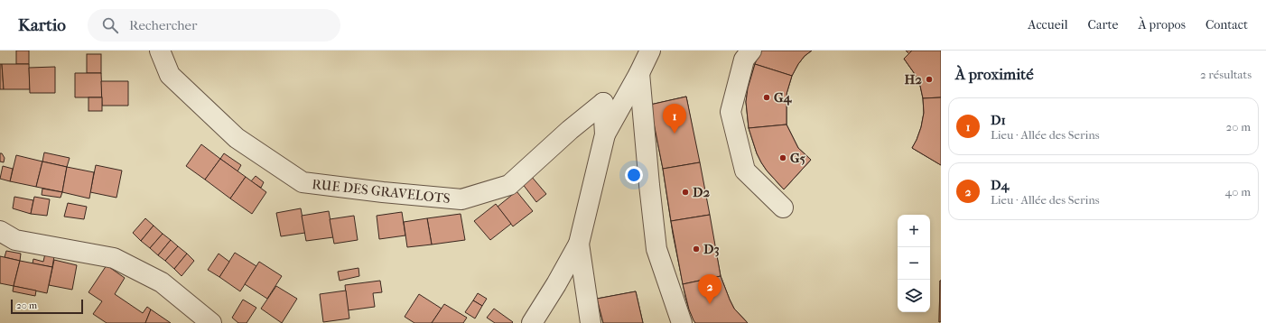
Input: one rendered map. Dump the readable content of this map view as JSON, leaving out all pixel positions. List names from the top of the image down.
{
  "streets": {
    "street": ["RUE DES GRAVELOTS"]
  },
  "places": [
    "H2",
    "G4",
    "G5",
    "D2",
    "D3"
  ],
  "scale_bar": "20 m",
  "page": {
    "header": "Kartio",
    "search": "Rechercher",
    "nav": [
      "Accueil",
      "Carte",
      "À propos",
      "Contact"
    ],
    "heading": ["À proximité", "2 résultats"],
    "list": [
      {
        "mark": "1",
        "name": "D1",
        "note": "Lieu · Allée des Serins",
        "value": "20 m"
      },
      {
        "mark": "2",
        "name": "D4",
        "note": "Lieu · Allée des Serins",
        "value": "40 m"
      }
    ],
    "pins": ["1", "2"],
    "map_buttons": ["+", "−"],
    "scale": "20 m"
  }
}
